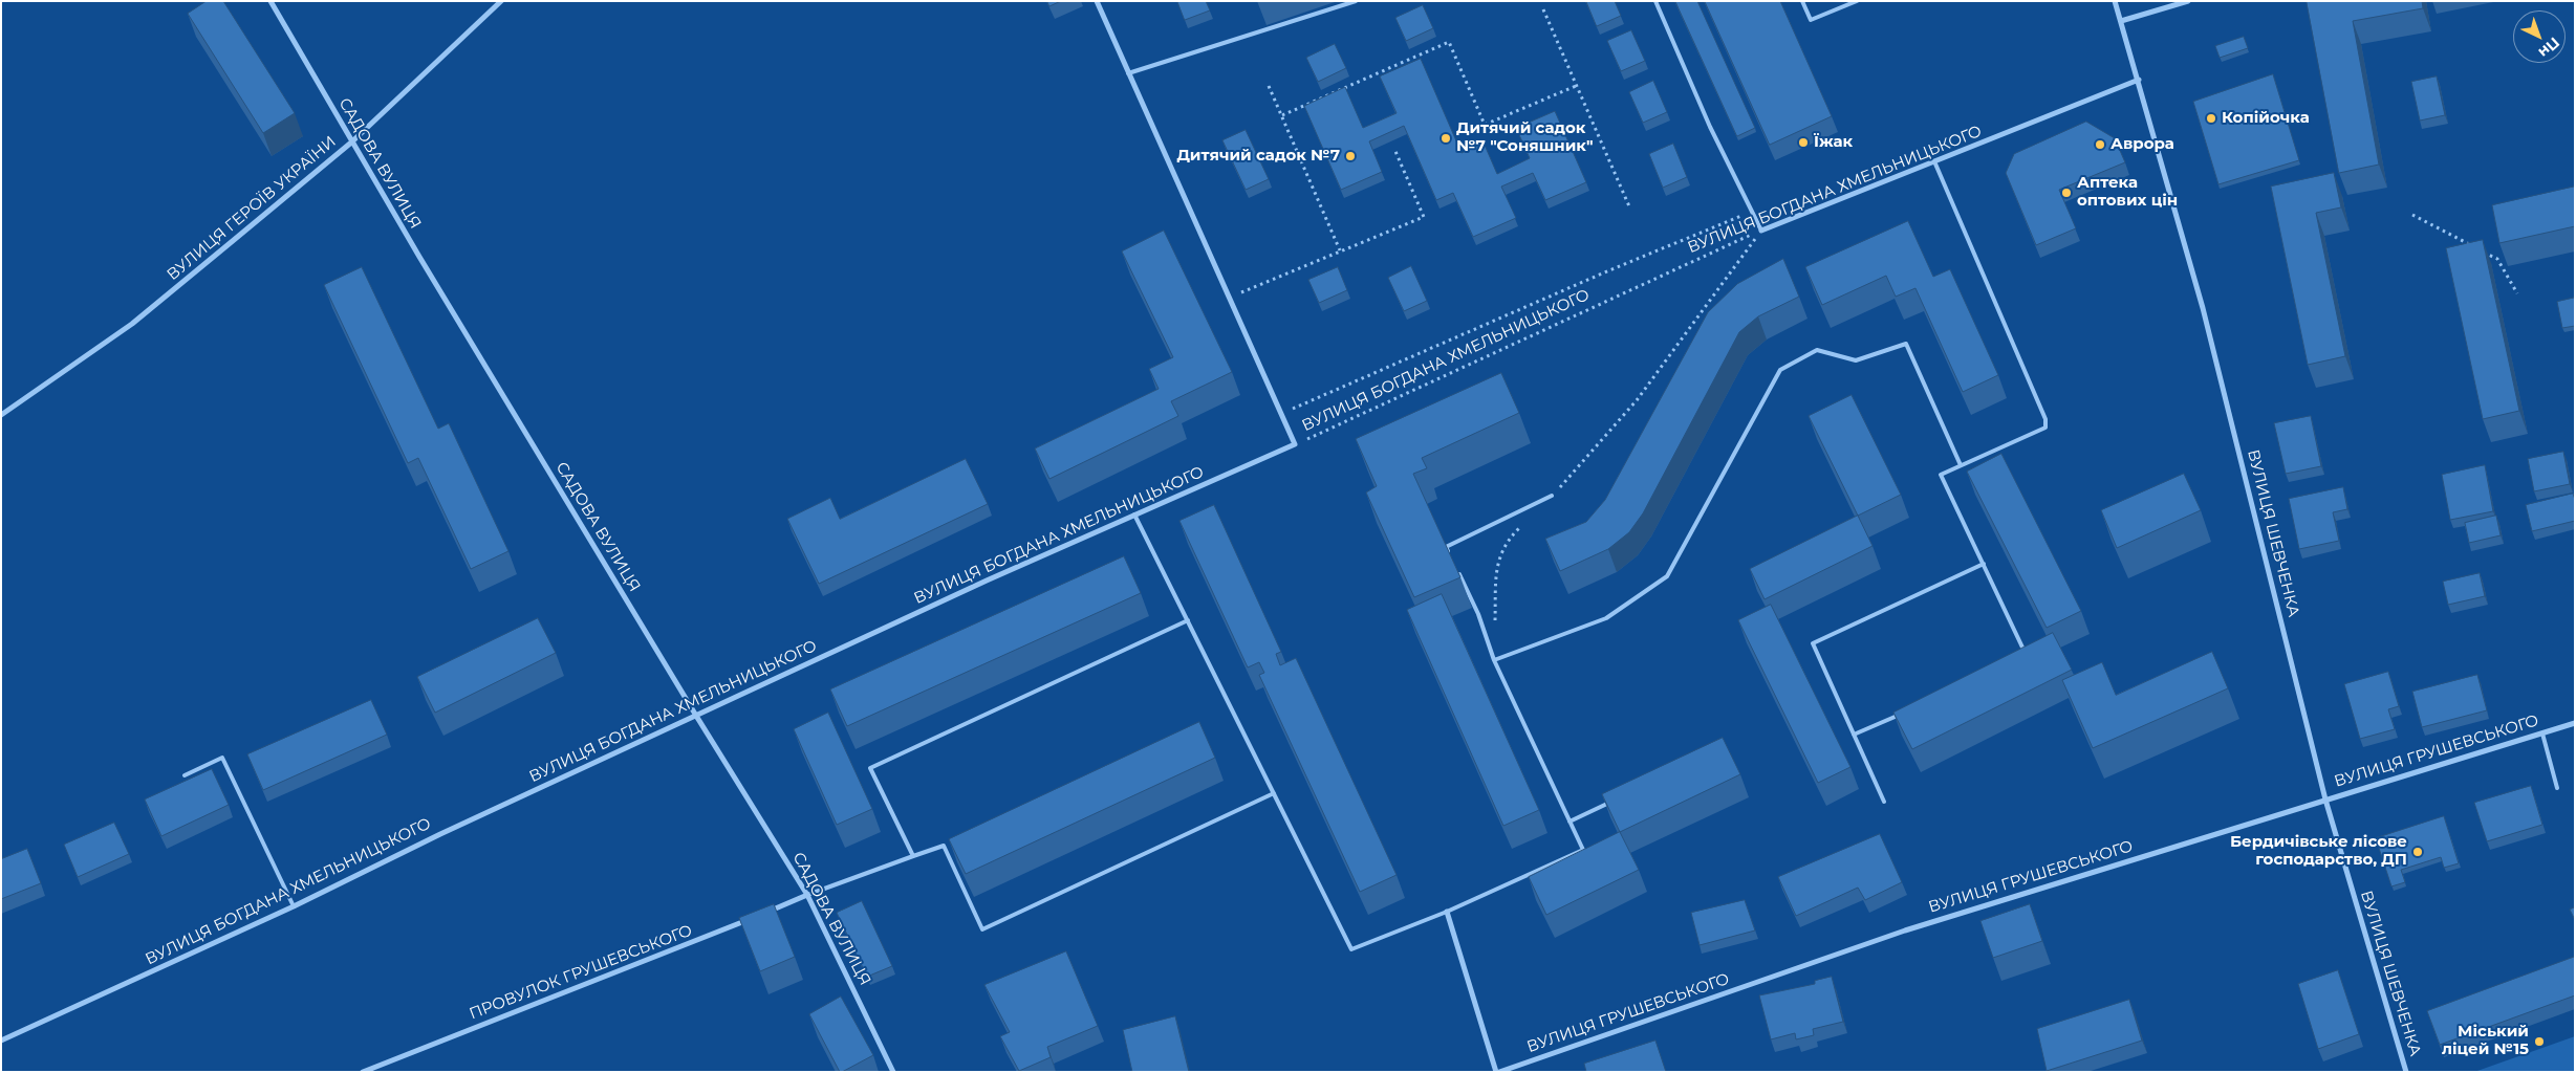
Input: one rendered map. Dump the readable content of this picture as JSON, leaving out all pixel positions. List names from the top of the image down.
{
  "streets": {
    "street": [
      "САДОВА ВУЛИЦЯ",
      "ВУЛИЦЯ БОГДАНА ХМЕЛЬНИЦЬКОГО",
      "ВУЛИЦЯ ГЕРОЇВ УКРАЇНИ",
      "ВУЛИЦЯ ШЕВЧЕНКА",
      "ВУЛИЦЯ ГРУШЕВСЬКОГО",
      "ПРОВУЛОК ГРУШЕВСЬКОГО"
    ]
  },
  "crossings": [
    ["САДОВА ВУЛИЦЯ", "ВУЛИЦЯ БОГДАНА ХМЕЛЬНИЦЬКОГО"],
    ["САДОВА ВУЛИЦЯ", "ВУЛИЦЯ ГЕРОЇВ УКРАЇНИ"],
    ["ВУЛИЦЯ БОГДАНА ХМЕЛЬНИЦЬКОГО", "ВУЛИЦЯ ШЕВЧЕНКА"],
    ["ВУЛИЦЯ ШЕВЧЕНКА", "ВУЛИЦЯ ГРУШЕВСЬКОГО"]
  ],
  "places": [
    "Копійочка",
    "Дитячий садок №7 \"Соняшник\"",
    "Їжак",
    "Аврора",
    "Дитячий садок №7",
    "Аптека оптових цін",
    "Бердичівське лісове господарство, ДП",
    "Міський ліцей №15"
  ],
  "north": "bottom right"
}
